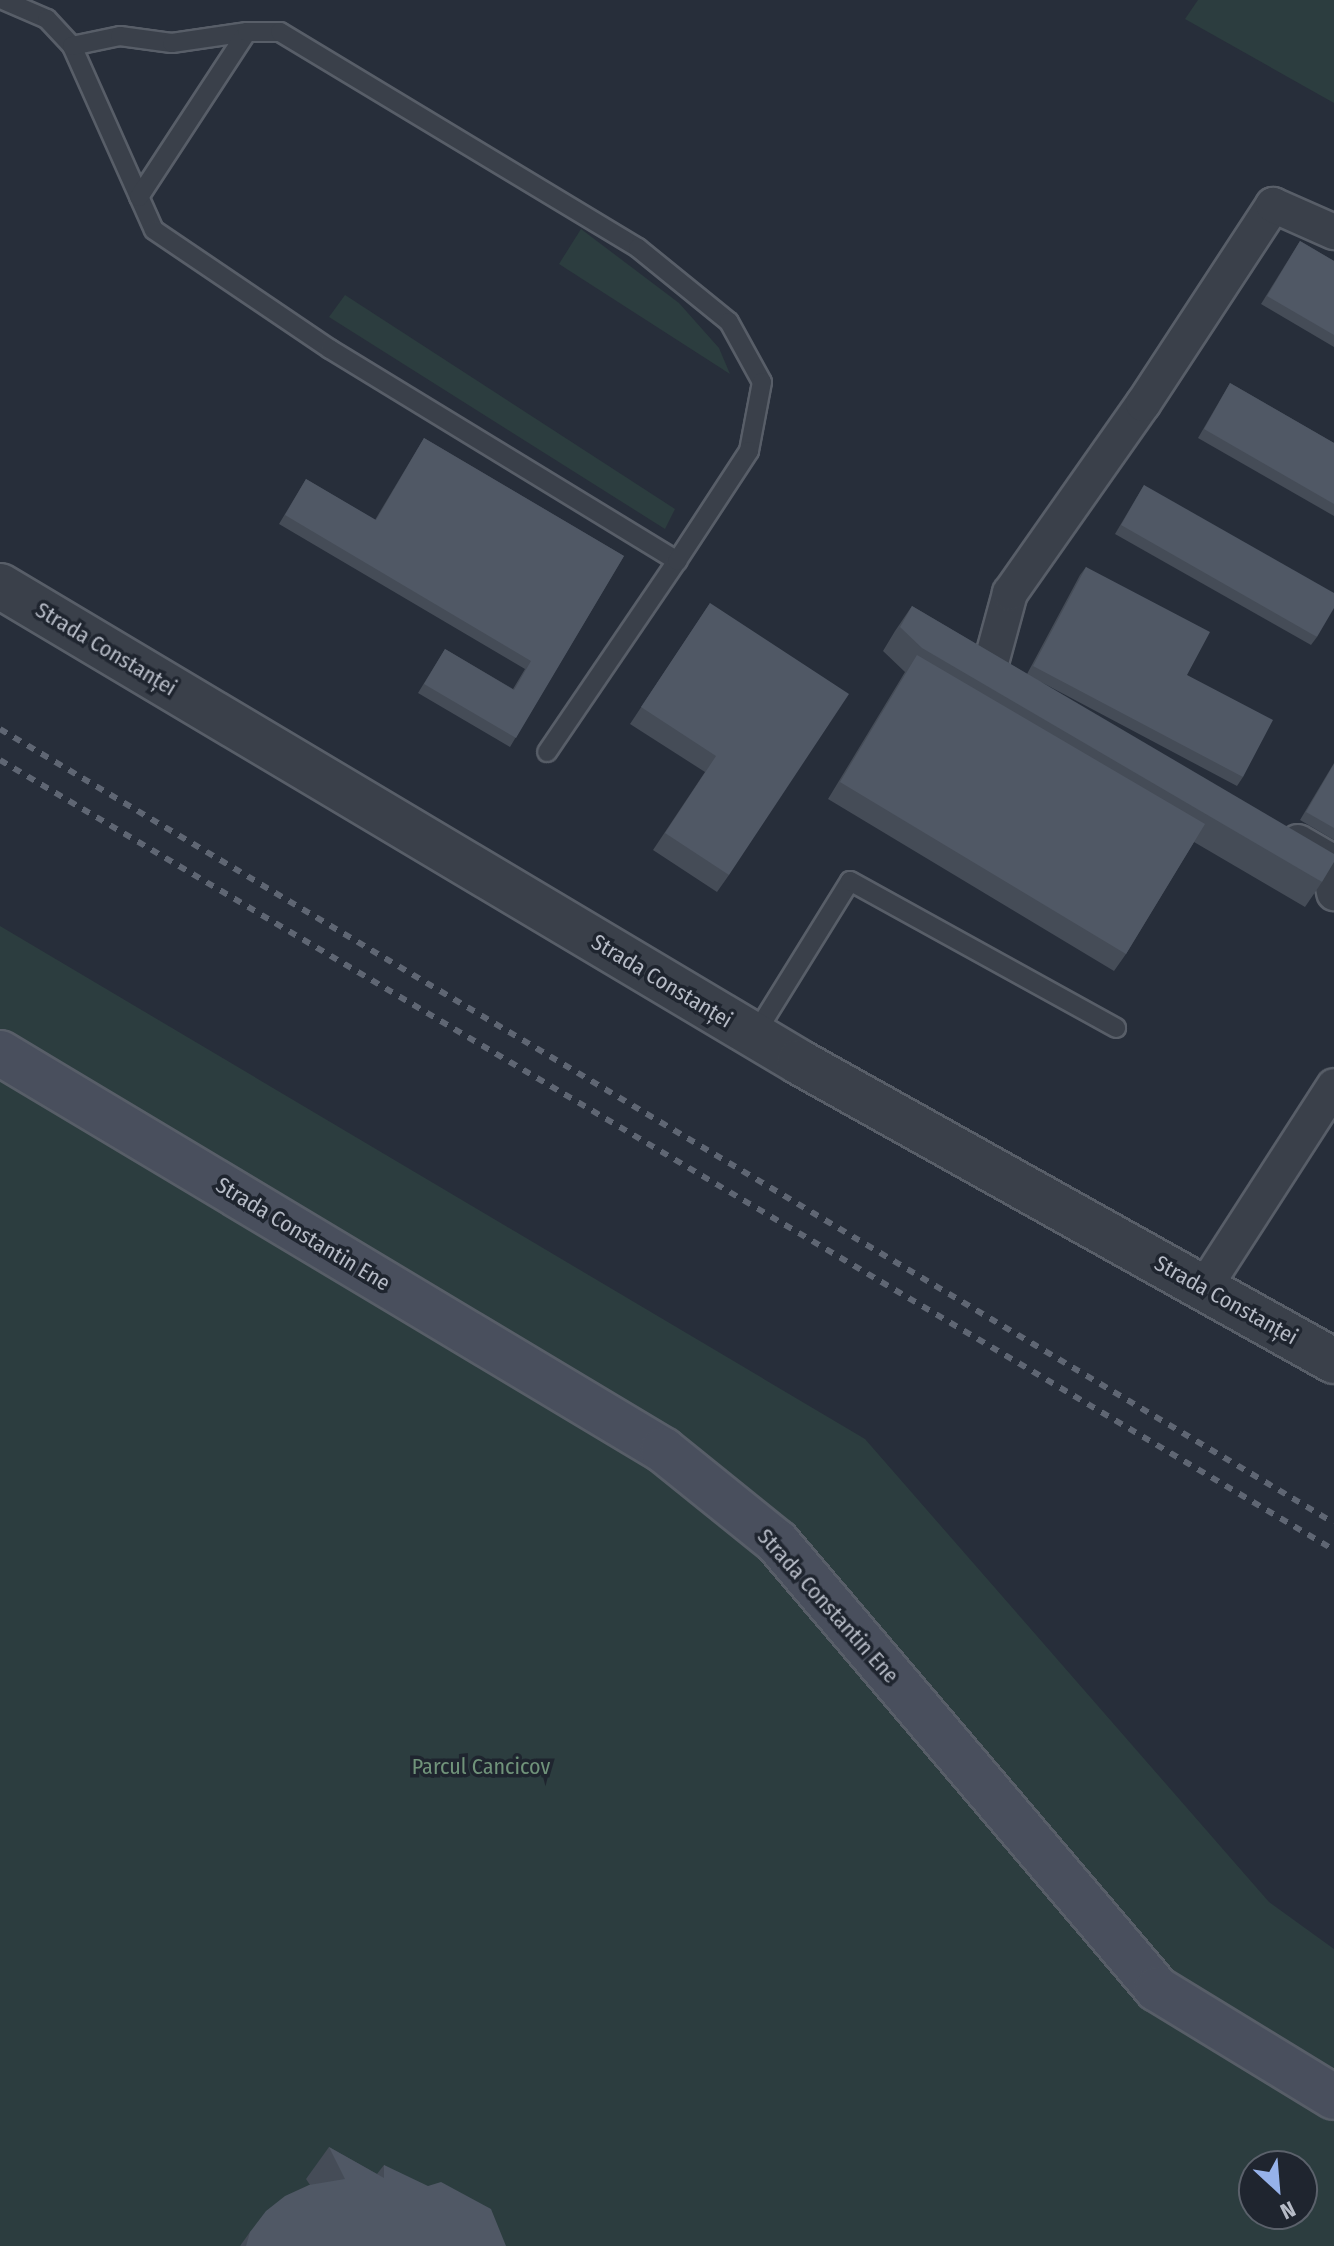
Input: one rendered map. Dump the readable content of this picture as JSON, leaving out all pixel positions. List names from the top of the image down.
{
  "streets": {
    "main road": ["Strada Constantin Ene"],
    "street": ["Strada Constanței"]
  },
  "parks": ["Parcul Cancicov"],
  "north": "bottom right"
}
